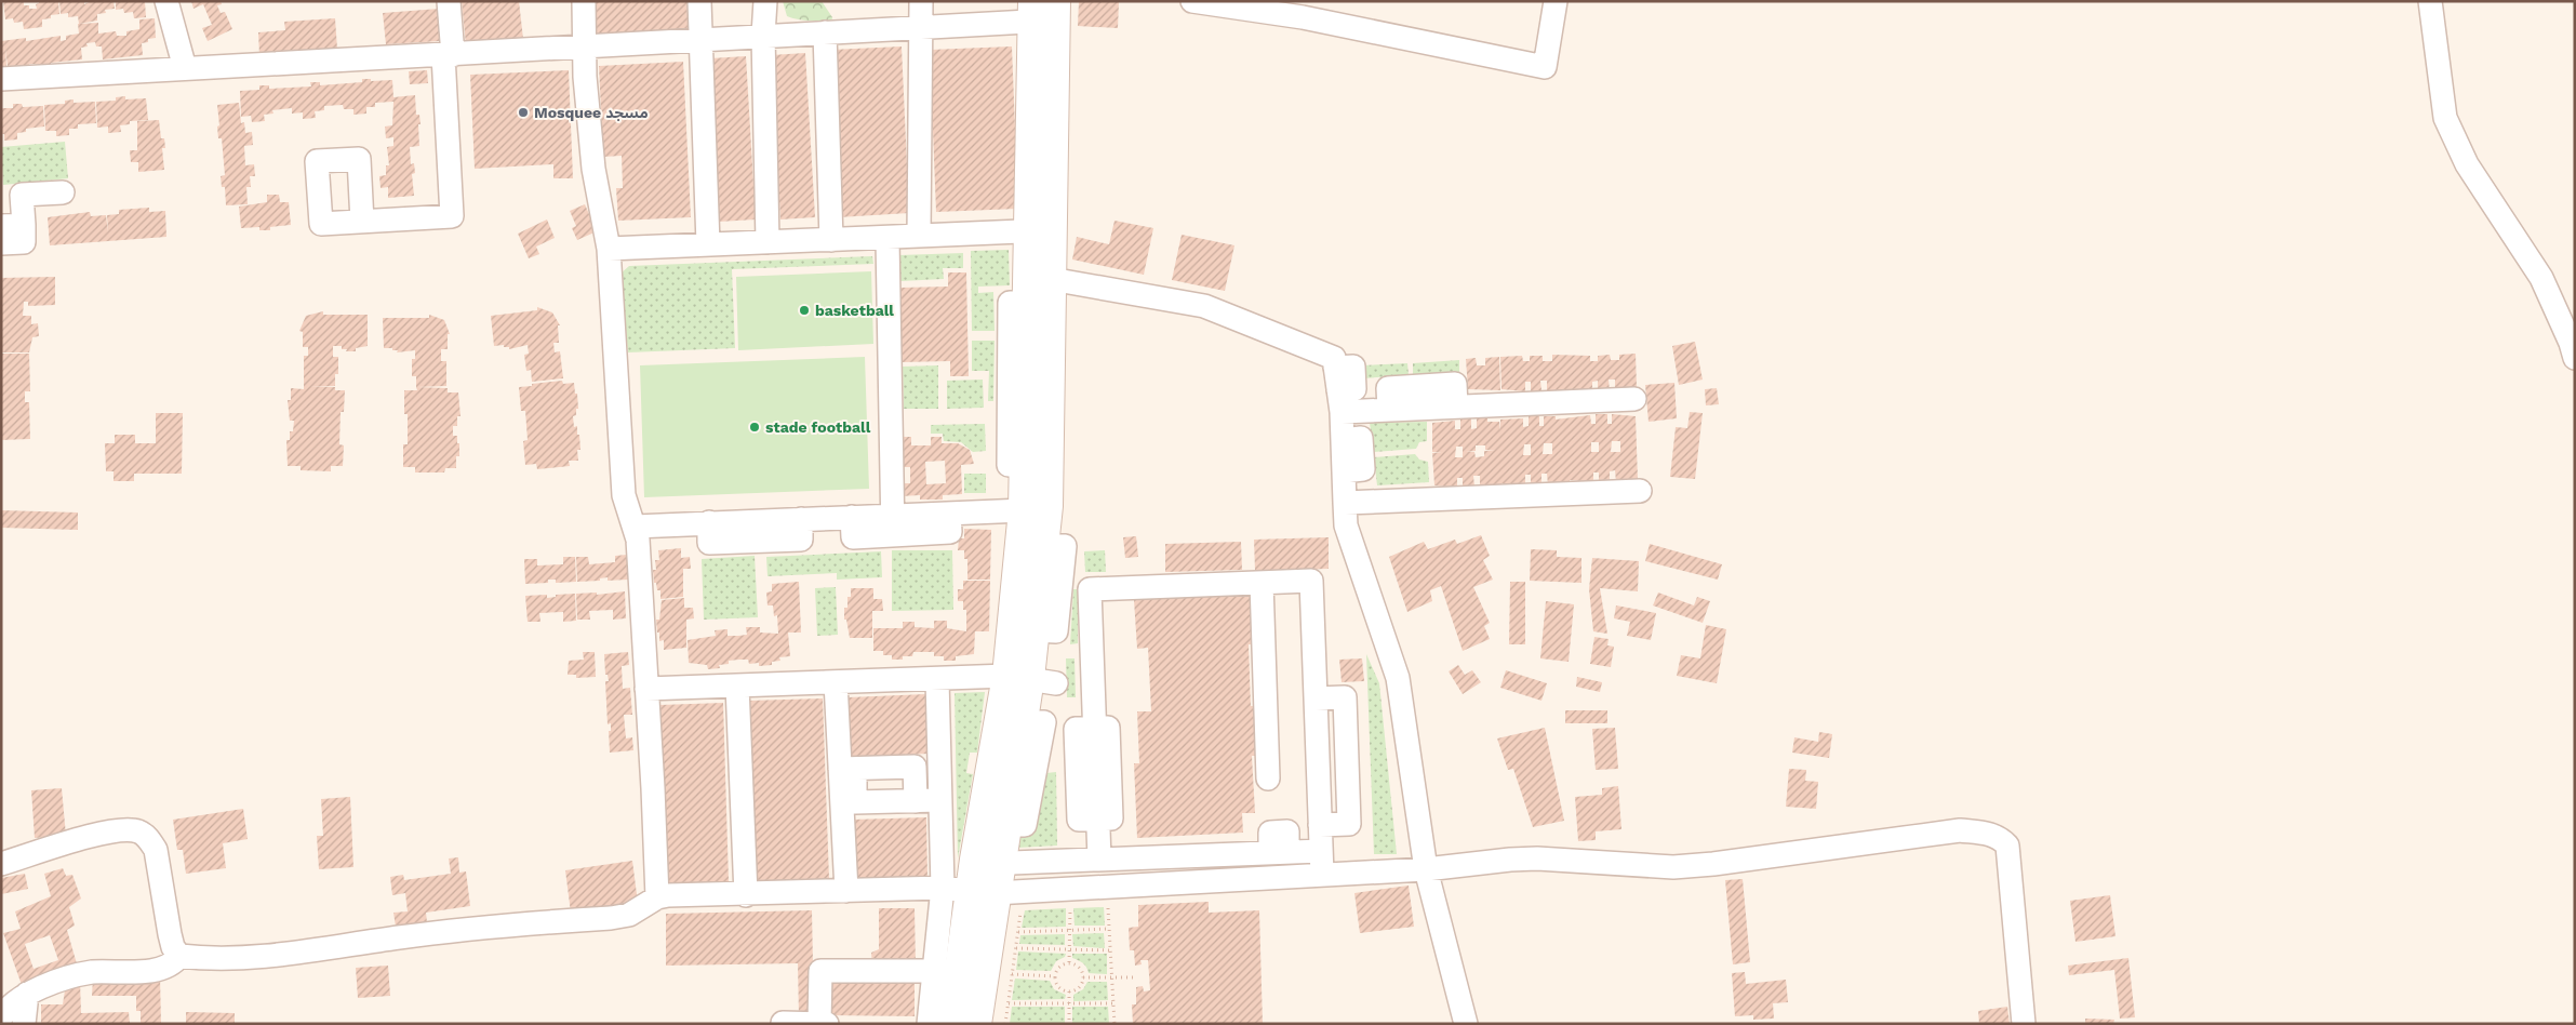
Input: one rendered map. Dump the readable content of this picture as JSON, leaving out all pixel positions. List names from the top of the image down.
{
  "places": ["Mosquee مسجد", "basketball", "stade football"]
}
